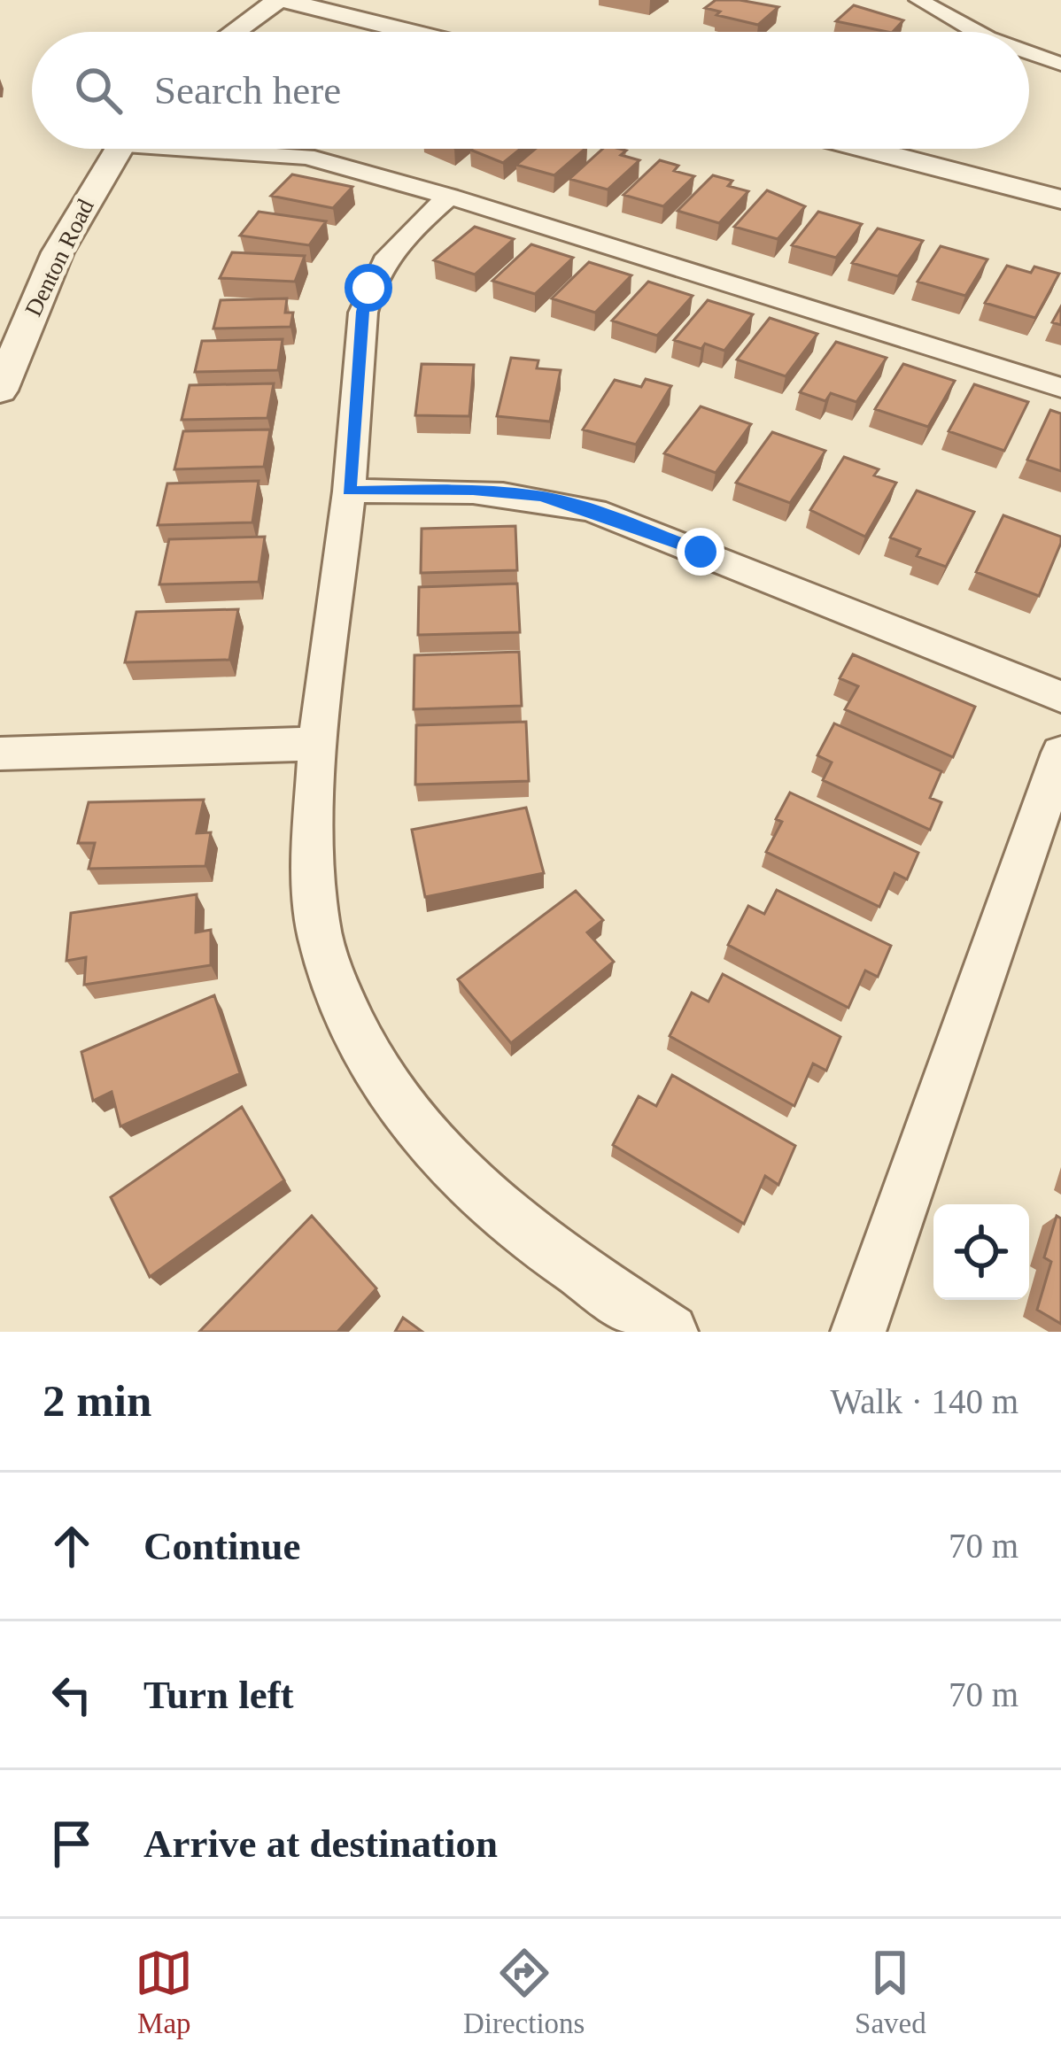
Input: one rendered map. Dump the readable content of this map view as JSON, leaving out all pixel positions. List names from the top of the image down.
{
  "streets": {
    "street": ["Denton Road"]
  },
  "page": {
    "search": "Search here",
    "heading": ["2 min", "Walk · 140 m"],
    "list": [
      ["Continue", "70 m"],
      ["Turn left", "70 m"],
      "Arrive at destination"
    ],
    "nav": ["Map", "Directions", "Saved"]
  }
}
